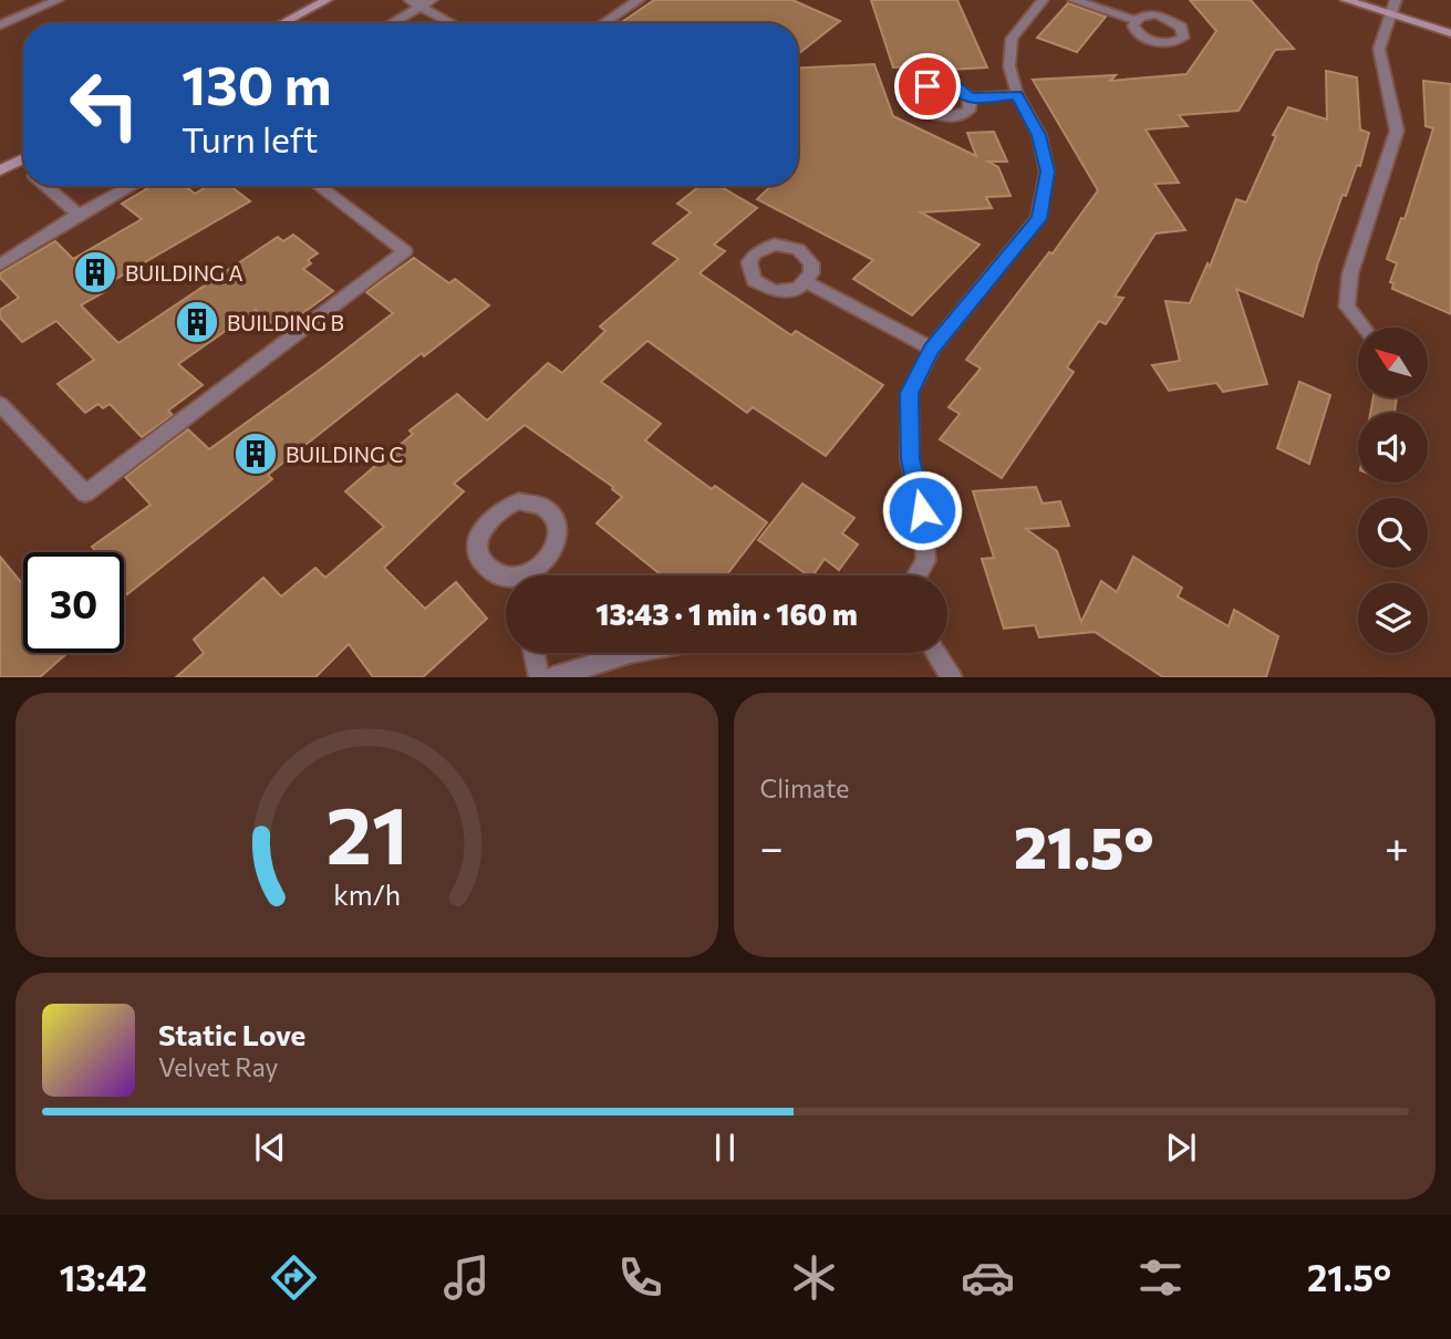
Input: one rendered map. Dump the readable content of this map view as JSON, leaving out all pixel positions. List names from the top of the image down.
{
  "places": {
    "building": ["BUILDING A", "BUILDING B", "BUILDING C"]
  },
  "north": "top left",
  "page": {
    "turn": ["130 m", "Turn left"],
    "limit": "30",
    "trip": "13:43 · 1 min · 160 m",
    "tile": "Climate",
    "heat": ["−", "21.5°", "+"],
    "song": ["Static Love", "Velvet Ray"],
    "tabs": ["13:42", "21.5°"],
    "gauge": ["21", "km/h"]
  }
}
